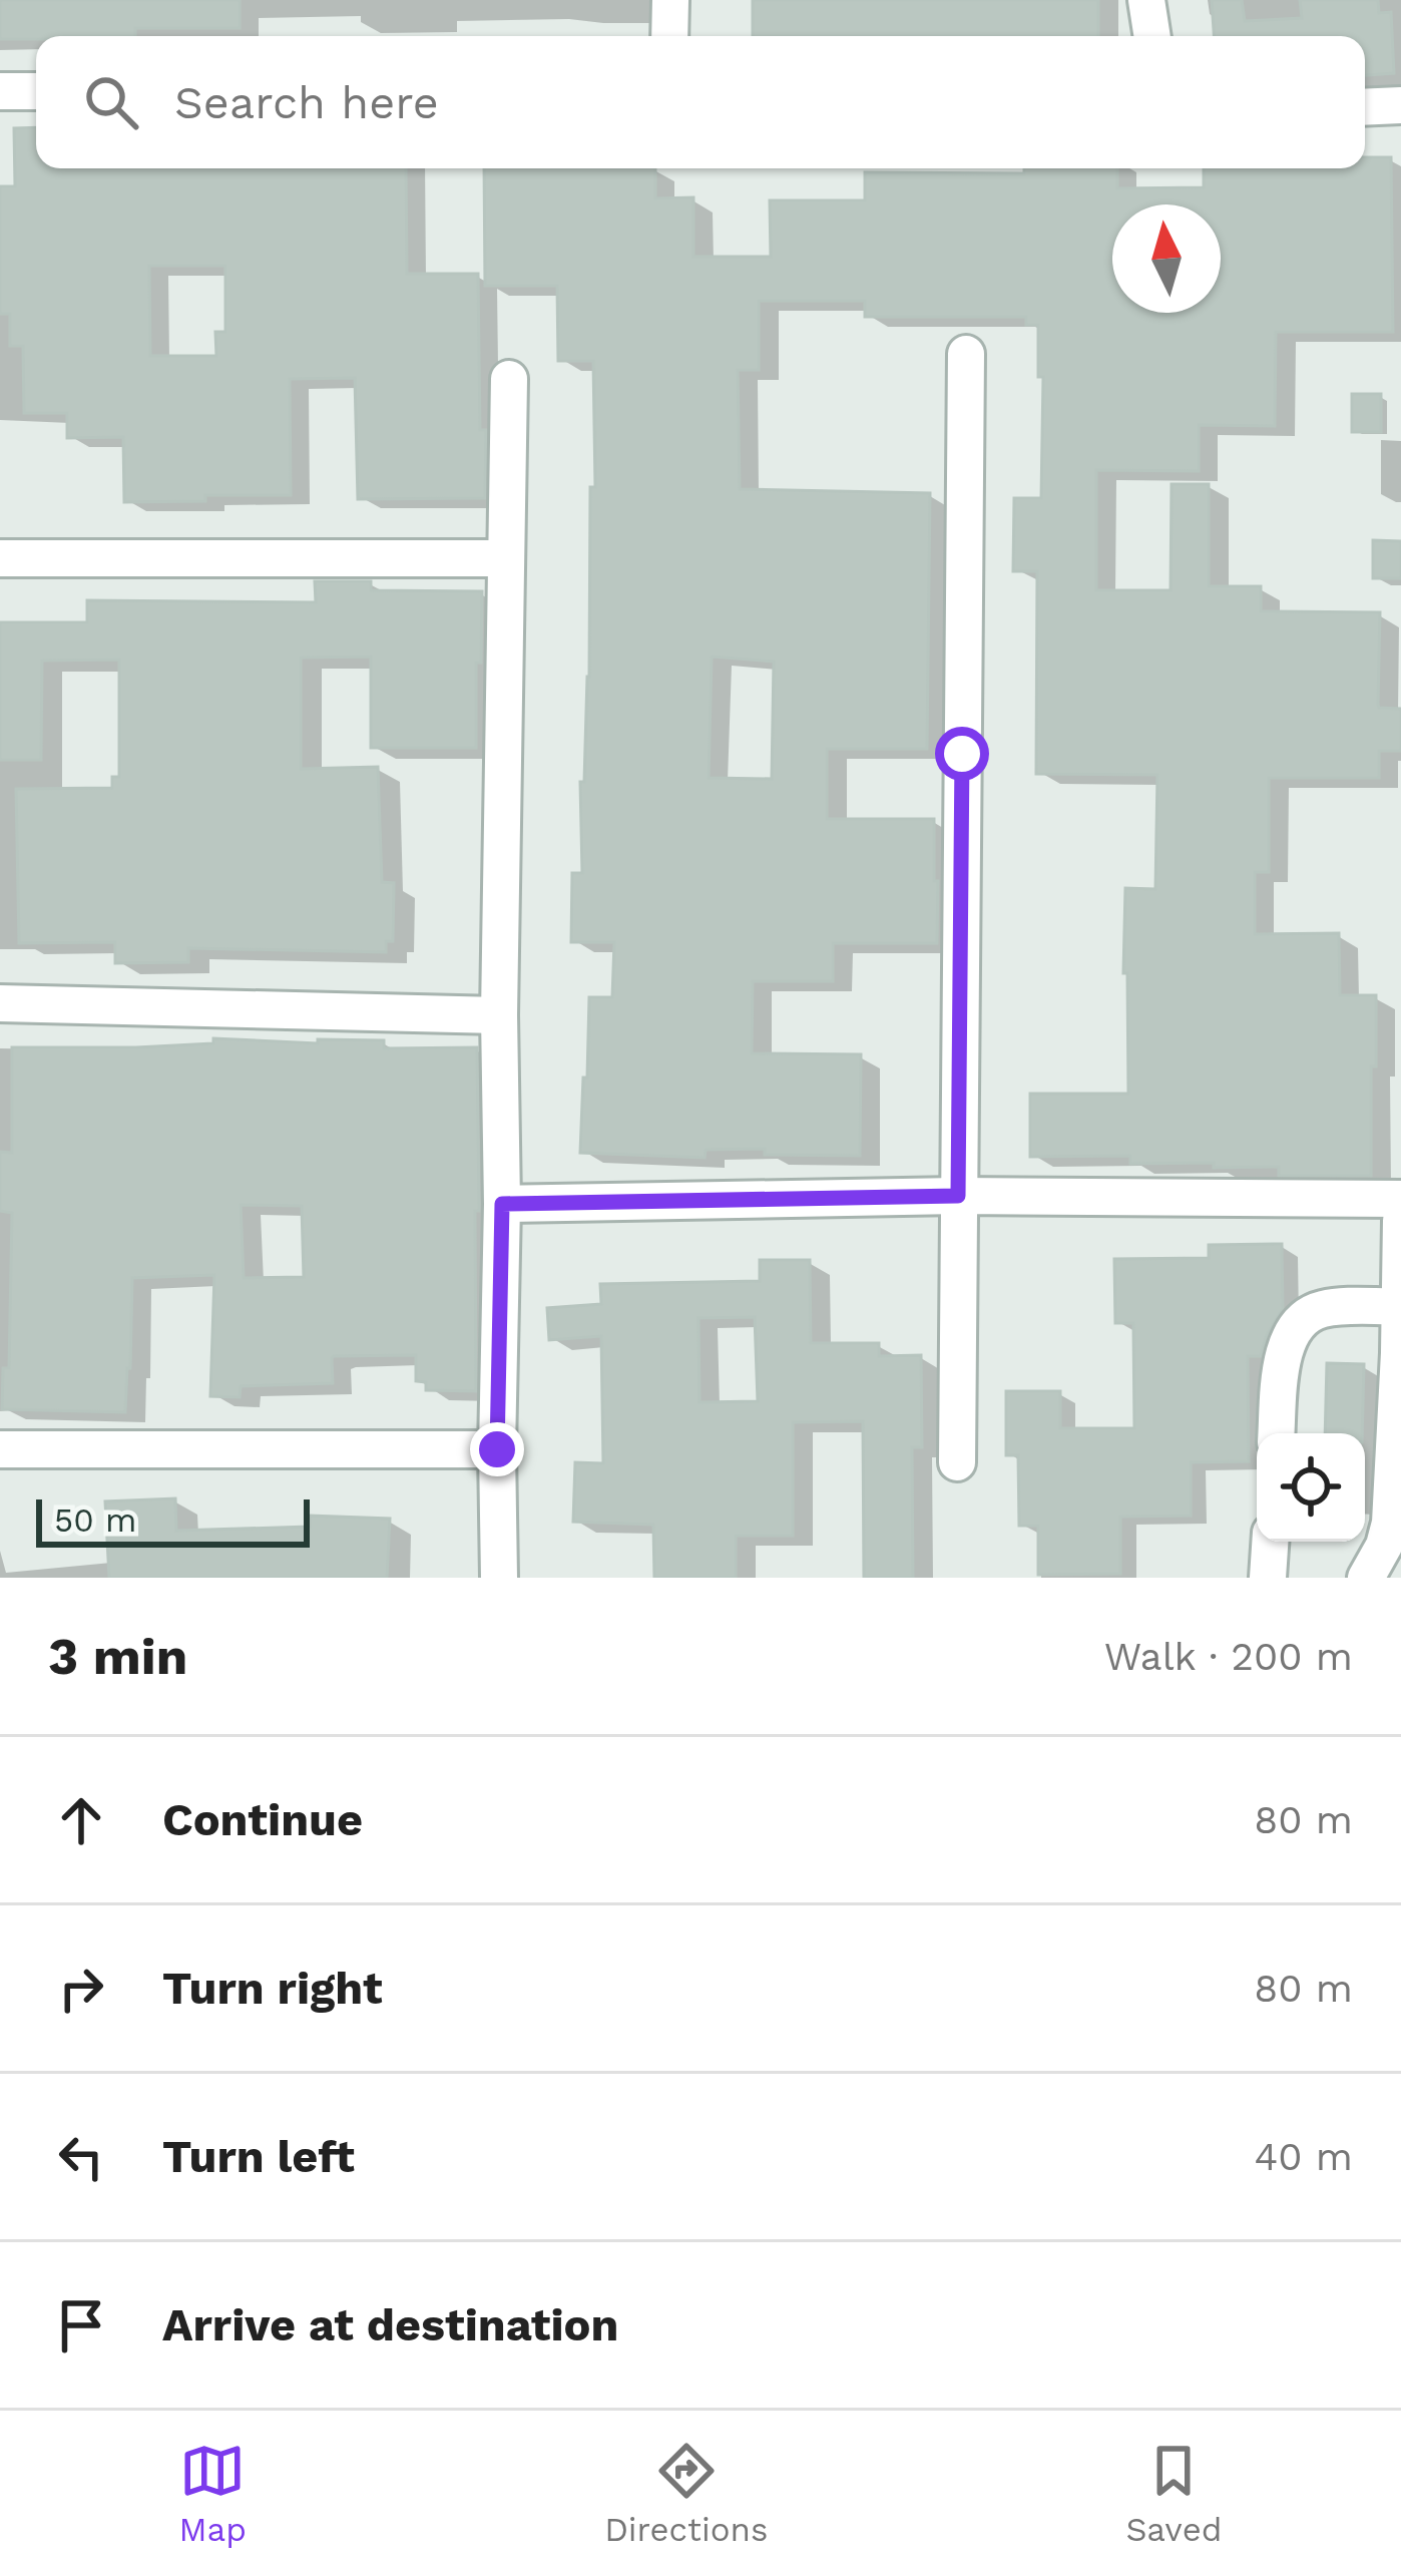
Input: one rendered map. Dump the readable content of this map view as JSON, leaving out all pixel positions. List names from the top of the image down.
{
  "scale_bar": "50 m",
  "north": "top",
  "page": {
    "search": "Search here",
    "scale": "50 m",
    "heading": ["3 min", "Walk · 200 m"],
    "list": [
      ["Continue", "80 m"],
      ["Turn right", "80 m"],
      ["Turn left", "40 m"],
      "Arrive at destination"
    ],
    "nav": ["Map", "Directions", "Saved"]
  }
}
